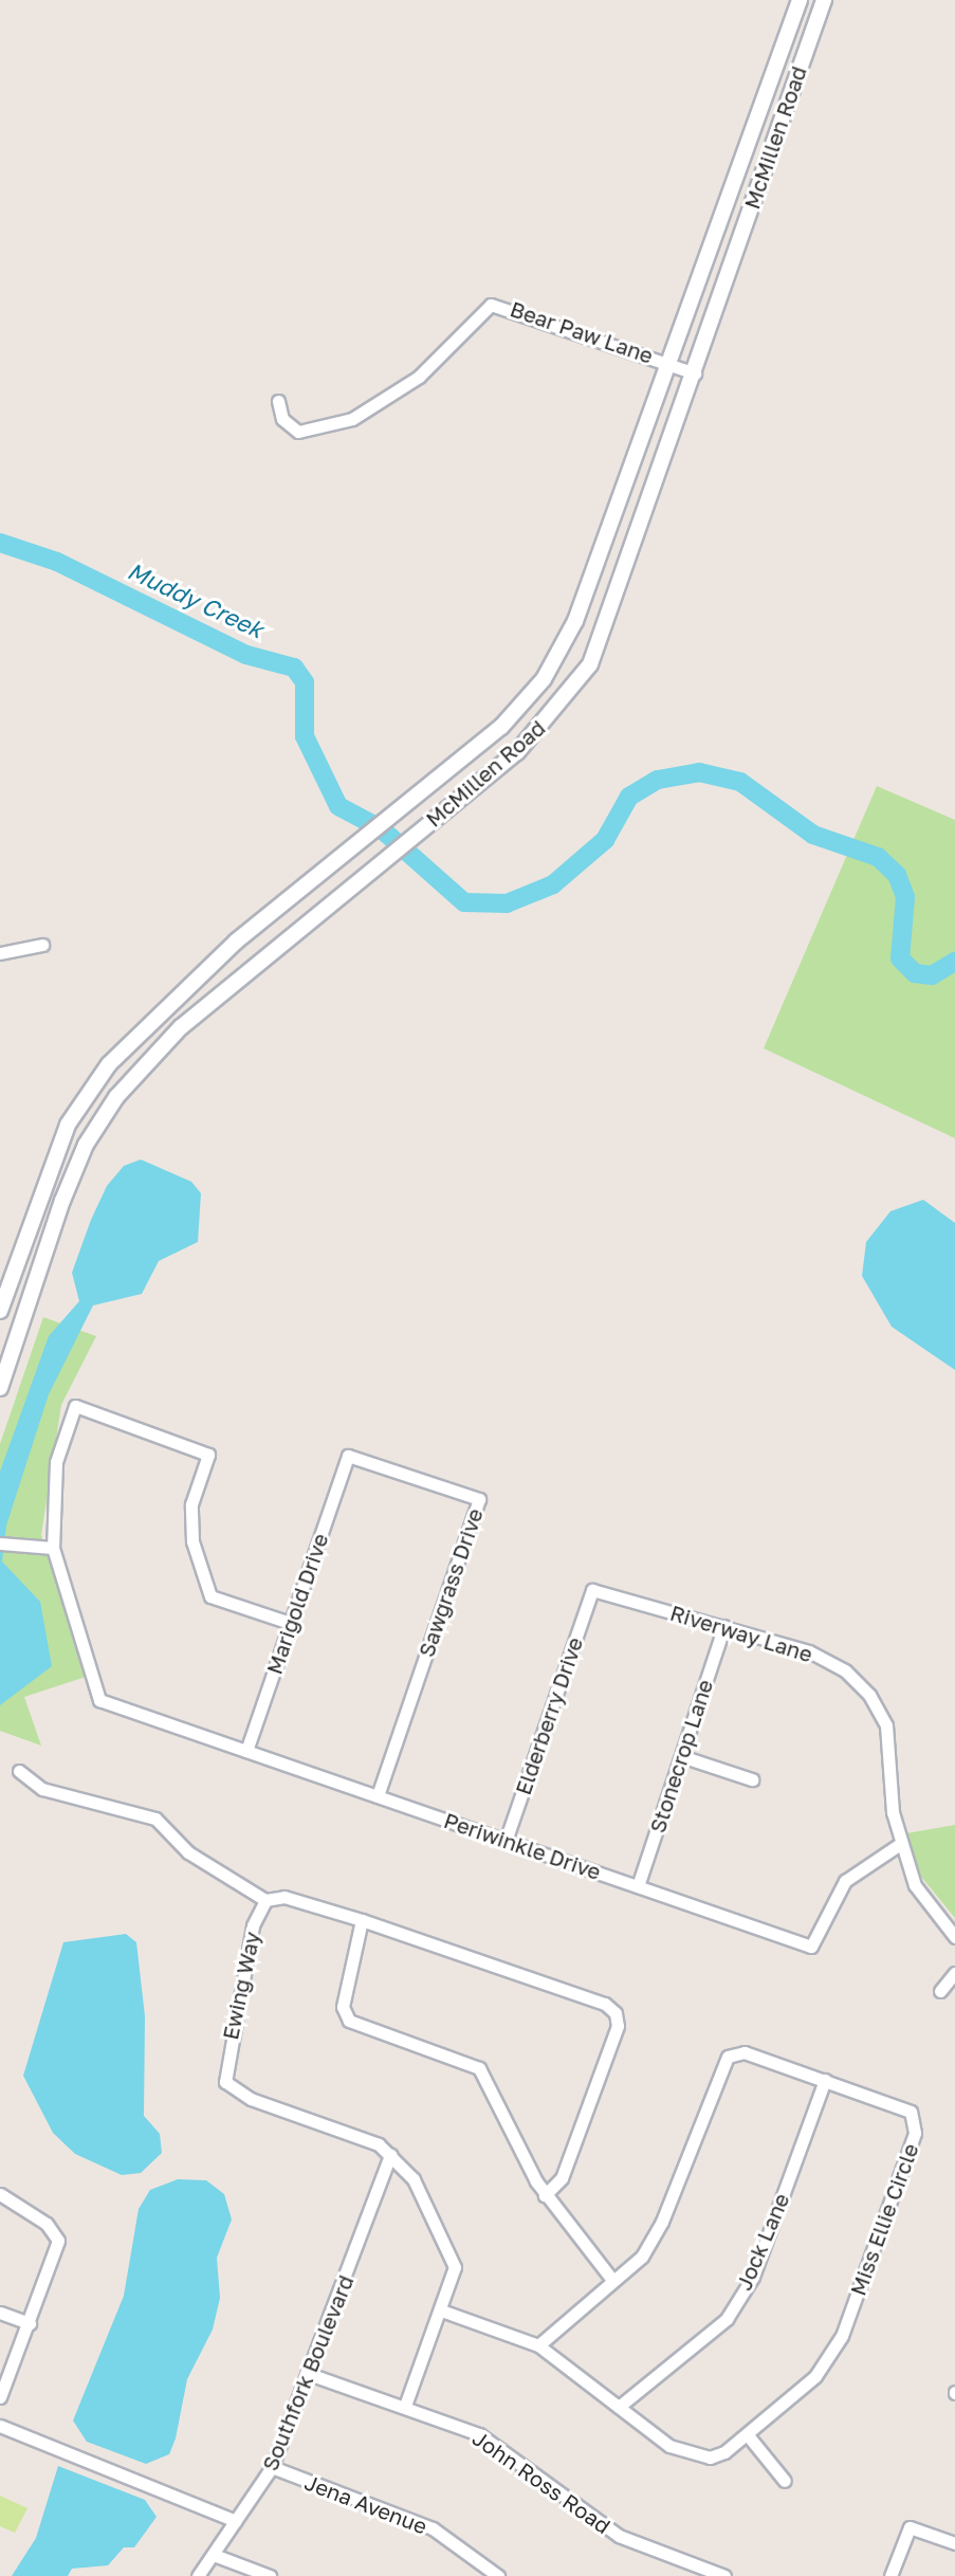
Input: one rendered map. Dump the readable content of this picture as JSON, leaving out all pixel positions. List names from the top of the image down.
{
  "streets": {
    "main road": ["McMillen Road"],
    "street": [
      "Bear Paw Lane",
      "Sawgrass Drive",
      "Marigold Drive",
      "Riverway Lane",
      "Elderberry Drive",
      "Stonecrop Lane",
      "Periwinkle Drive",
      "Ewing Way",
      "Miss Ellie Circle",
      "Jock Lane",
      "Southfork Boulevard",
      "John Ross Road",
      "Jena Avenue"
    ]
  },
  "crossings": [
    ["McMillen Road", "Bear Paw Lane"],
    ["Sawgrass Drive", "Marigold Drive"],
    ["Sawgrass Drive", "Periwinkle Drive"],
    ["Marigold Drive", "Periwinkle Drive"],
    ["Riverway Lane", "Elderberry Drive"],
    ["Riverway Lane", "Stonecrop Lane"],
    ["Riverway Lane", "Periwinkle Drive"],
    ["Elderberry Drive", "Periwinkle Drive"],
    ["Stonecrop Lane", "Periwinkle Drive"],
    ["Ewing Way", "Miss Ellie Circle"],
    ["Ewing Way", "Southfork Boulevard"],
    ["Ewing Way", "John Ross Road"],
    ["Miss Ellie Circle", "Jock Lane"],
    ["Southfork Boulevard", "John Ross Road"],
    ["Southfork Boulevard", "Jena Avenue"]
  ],
  "water": ["Muddy Creek"]
}
